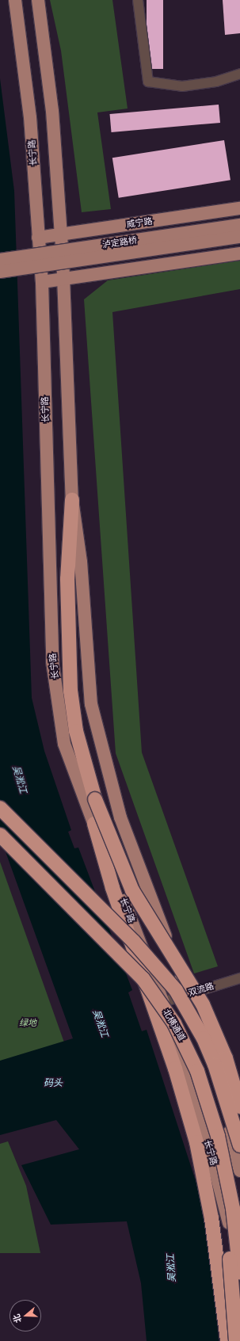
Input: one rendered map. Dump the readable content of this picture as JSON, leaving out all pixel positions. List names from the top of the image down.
{
  "streets": {
    "highway": ["北横通道"],
    "main road": ["长宁路", "威宁路", "泸定路桥"],
    "street": ["双流路"]
  },
  "crossings": [
    ["长宁路", "威宁路"],
    ["长宁路", "双流路"]
  ],
  "water": ["吴淞江", "码头"],
  "parks": ["绿地"],
  "north": "left"
}
